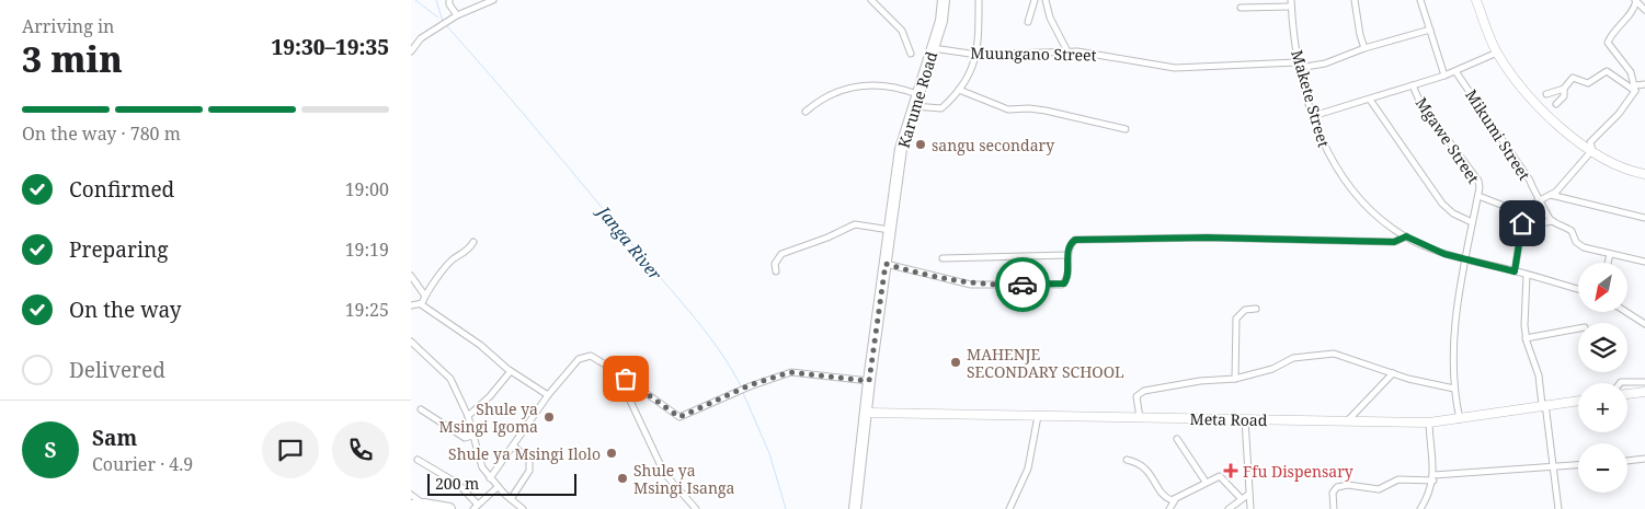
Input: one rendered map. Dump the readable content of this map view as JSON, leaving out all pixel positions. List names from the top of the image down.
{
  "streets": {
    "highway": ["Karume Road"],
    "street": [
      "Muungano Street",
      "Makete Street",
      "Mikumi Street",
      "Mgawe Street",
      "Meta Road"
    ]
  },
  "crossings": [
    ["Muungano Street", "Makete Street"],
    ["Muungano Street", "Karume Road"],
    ["Makete Street", "Mgawe Street"],
    ["Karume Road", "Meta Road"],
    ["Mgawe Street", "Meta Road"]
  ],
  "water": ["Janga River"],
  "places": {
    "other": [
      "sangu secondary",
      "MAHENJE SECONDARY SCHOOL",
      "Shule ya Msingi Igoma",
      "Shule ya Msingi Ilolo",
      "Shule ya Msingi Isanga"
    ],
    "health": ["Ffu Dispensary"]
  },
  "scale_bar": "200 m",
  "north": "bottom left",
  "page": {
    "heading": ["3 min", "Arriving in", "19:30–19:35"],
    "panel": ["Sam", "Courier · 4.9"],
    "bar": "On the way · 780 m",
    "list": [
      ["Confirmed", "19:00"],
      ["Preparing", "19:19"],
      ["On the way", "19:25"],
      "Delivered"
    ],
    "map_buttons": ["+", "−"],
    "round": "S",
    "scale": "200 m"
  }
}
